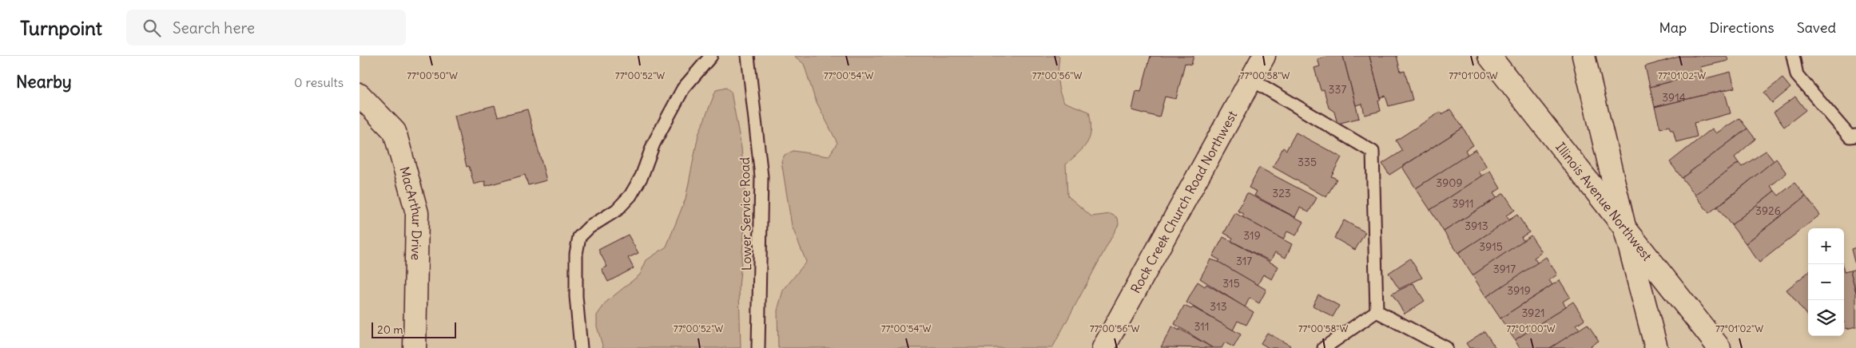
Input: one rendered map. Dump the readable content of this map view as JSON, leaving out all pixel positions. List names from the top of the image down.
{
  "streets": {
    "street": ["Rock Creek Church Road Northwest", "Illinois Avenue Northwest", "MacArthur Drive"],
    "lane": ["Lower Service Road"]
  },
  "house_numbers": [
    "337",
    "3914",
    "335",
    "3909",
    "323",
    "3911",
    "3926",
    "3913",
    "319",
    "3915",
    "317",
    "3917",
    "315",
    "3919",
    "313",
    "3921",
    "311"
  ],
  "scale_bar": "20 m",
  "page": {
    "header": "Turnpoint",
    "search": "Search here",
    "nav": ["Map", "Directions", "Saved"],
    "heading": ["Nearby", "0 results"],
    "map_buttons": ["+", "−"],
    "scale": "20 m"
  },
  "coordinates": [
    "77°00'50\"W",
    "77°00'52\"W",
    "77°00'54\"W",
    "77°00'56\"W",
    "77°00'58\"W",
    "77°01'00\"W",
    "77°01'02\"W"
  ]
}
